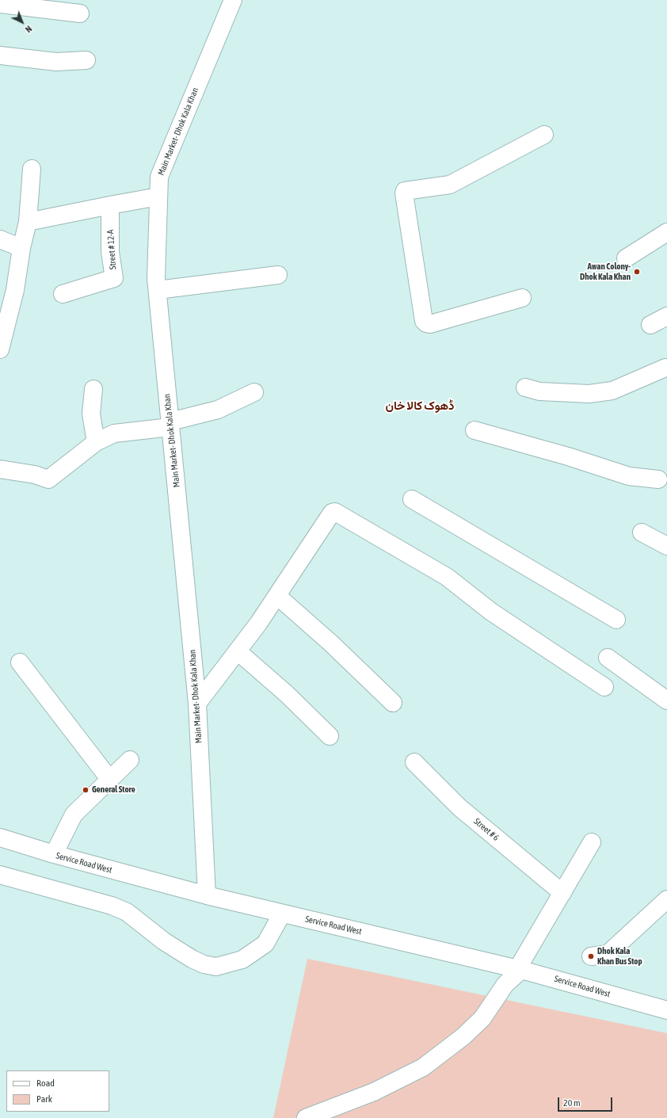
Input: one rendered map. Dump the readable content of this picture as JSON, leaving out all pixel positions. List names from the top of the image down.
{
  "streets": {
    "street": [
      "Main Market- Dhok Kala Khan",
      "Street # 12-A",
      "Street # 6",
      "Service Road West"
    ]
  },
  "crossings": [
    ["Main Market- Dhok Kala Khan", "Service Road West"]
  ],
  "districts": ["ڈھوک کالا خان"],
  "places": ["Awan Colony- Dhok Kala Khan", "General Store", "Dhok Kala Khan Bus Stop"],
  "legend": ["Road", "Park"],
  "scale_bar": "20 m",
  "north": "bottom right"
}
